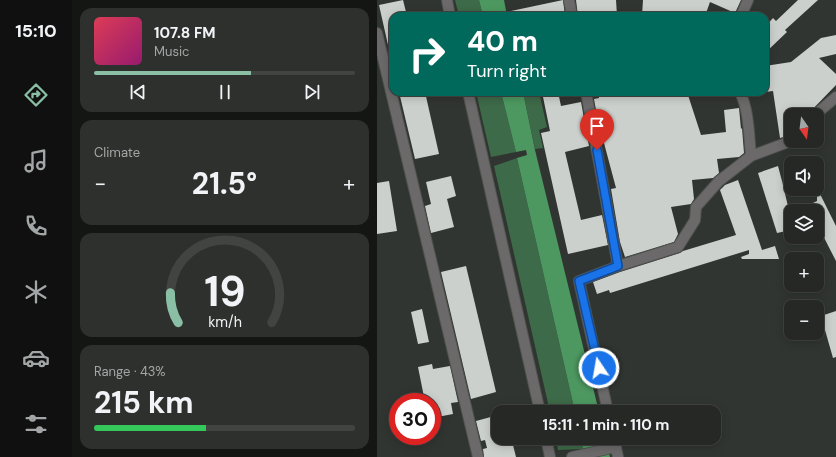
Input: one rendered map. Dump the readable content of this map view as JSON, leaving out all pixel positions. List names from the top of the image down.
{
  "north": "bottom",
  "page": {
    "tabs": "15:10",
    "turn": ["40 m", "Turn right"],
    "song": ["107.8 FM", "Music"],
    "map_buttons": ["+", "−"],
    "tile": [
      "Climate",
      ["Range · 43%", "215 km"]
    ],
    "heat": ["−", "21.5°", "+"],
    "limit": "30",
    "trip": "15:11 · 1 min · 110 m",
    "gauge": ["19", "km/h"]
  }
}
